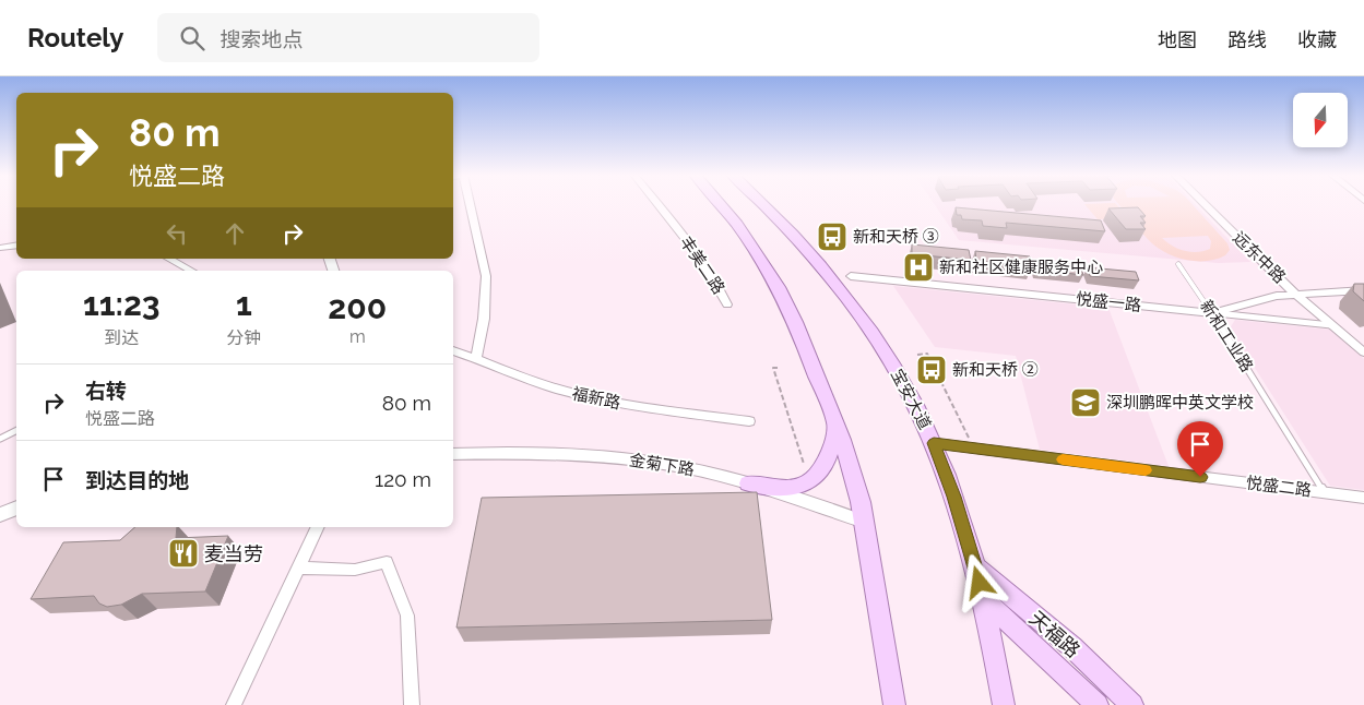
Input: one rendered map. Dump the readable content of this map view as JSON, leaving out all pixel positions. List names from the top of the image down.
{
  "streets": {
    "main road": ["宝安大道", "天福路"],
    "street": [
      "远东中路",
      "丰美二路",
      "悦盛一路",
      "福新路",
      "金菊下路",
      "悦盛二路"
    ],
    "lane": ["新和工业路"]
  },
  "crossings": [
    ["远东中路", "悦盛一路"],
    ["悦盛一路", "新和工业路"],
    ["新和工业路", "悦盛二路"],
    ["宝安大道", "悦盛二路"],
    ["宝安大道", "天福路"]
  ],
  "places": {
    "bus stop": ["新和天桥 ③", "新和天桥 ②"],
    "hospital": ["新和社区健康服务中心"],
    "school or university": ["深圳鹏晖中英文学校"],
    "restaurant": ["麦当劳"]
  },
  "north": "bottom",
  "page": {
    "header": "Routely",
    "search": "搜索地点",
    "nav": ["地图", "路线", "收藏"],
    "turn": ["80 m", "悦盛二路"],
    "eta": [
      "11:23",
      "到达",
      "1",
      "分钟",
      "200",
      "m"
    ],
    "list": [
      {
        "name": "右转",
        "note": "悦盛二路",
        "value": "80 m"
      },
      {
        "name": "到达目的地",
        "value": "120 m"
      }
    ]
  }
}
